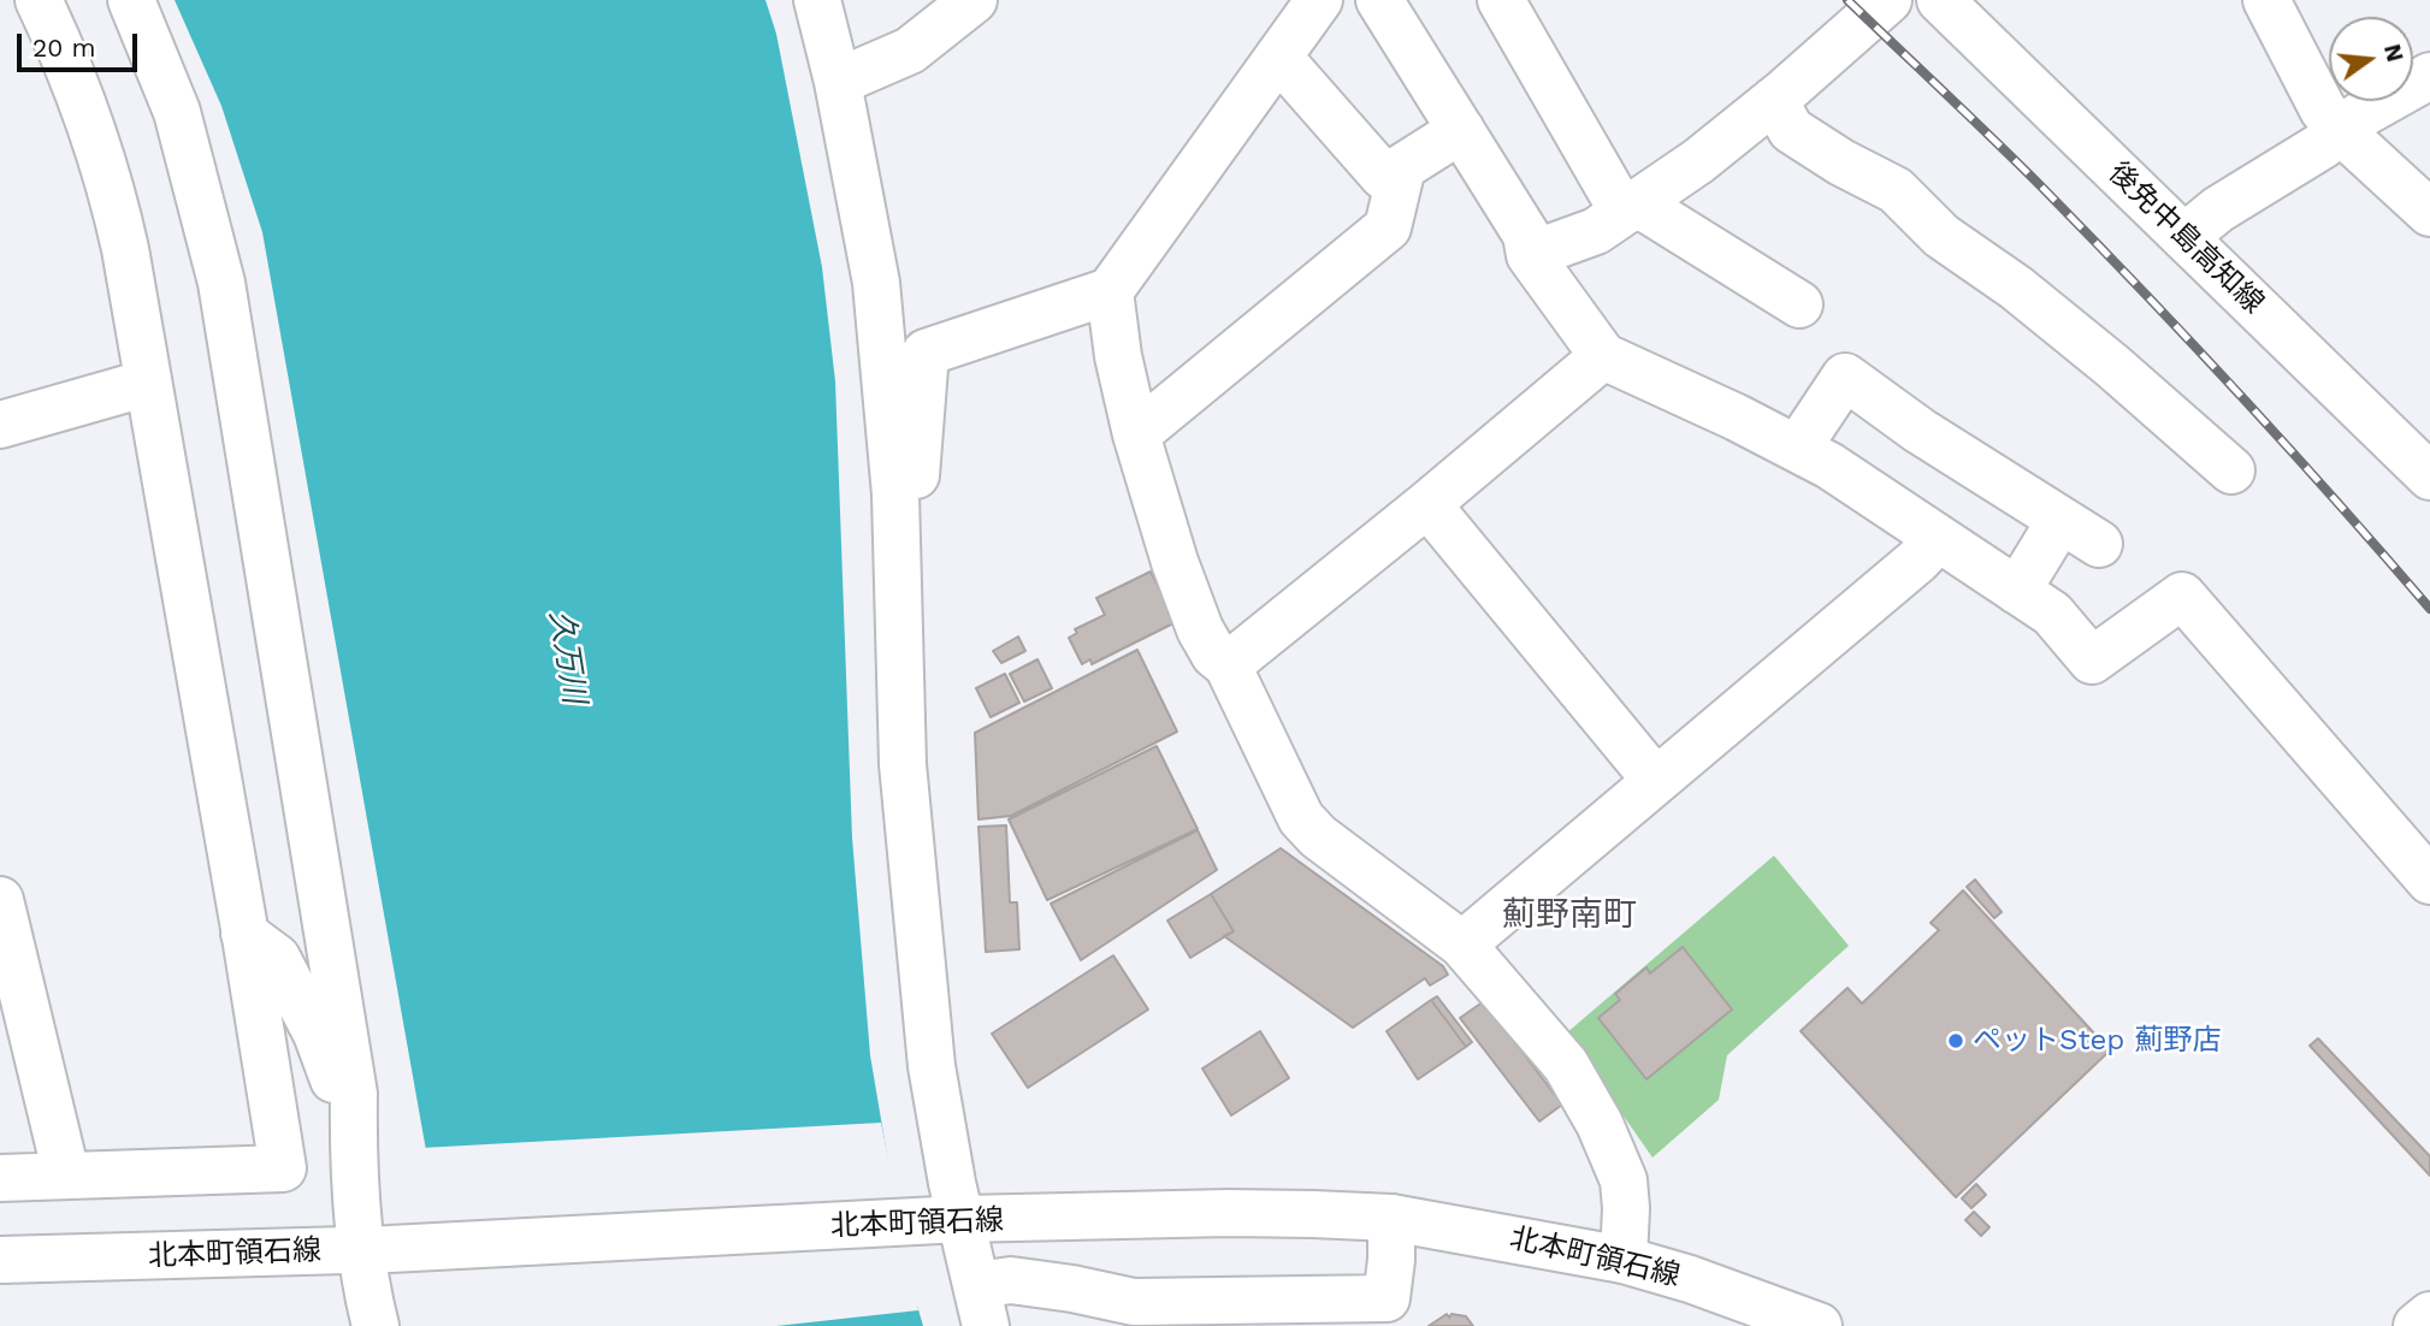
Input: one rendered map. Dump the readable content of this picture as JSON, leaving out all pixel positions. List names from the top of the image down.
{
  "streets": {
    "street": ["後免中島高知線", "北本町領石線"]
  },
  "districts": ["薊野南町"],
  "water": ["久万川"],
  "places": ["ペットStep 薊野店"],
  "scale_bar": "20 m",
  "north": "right"
}
